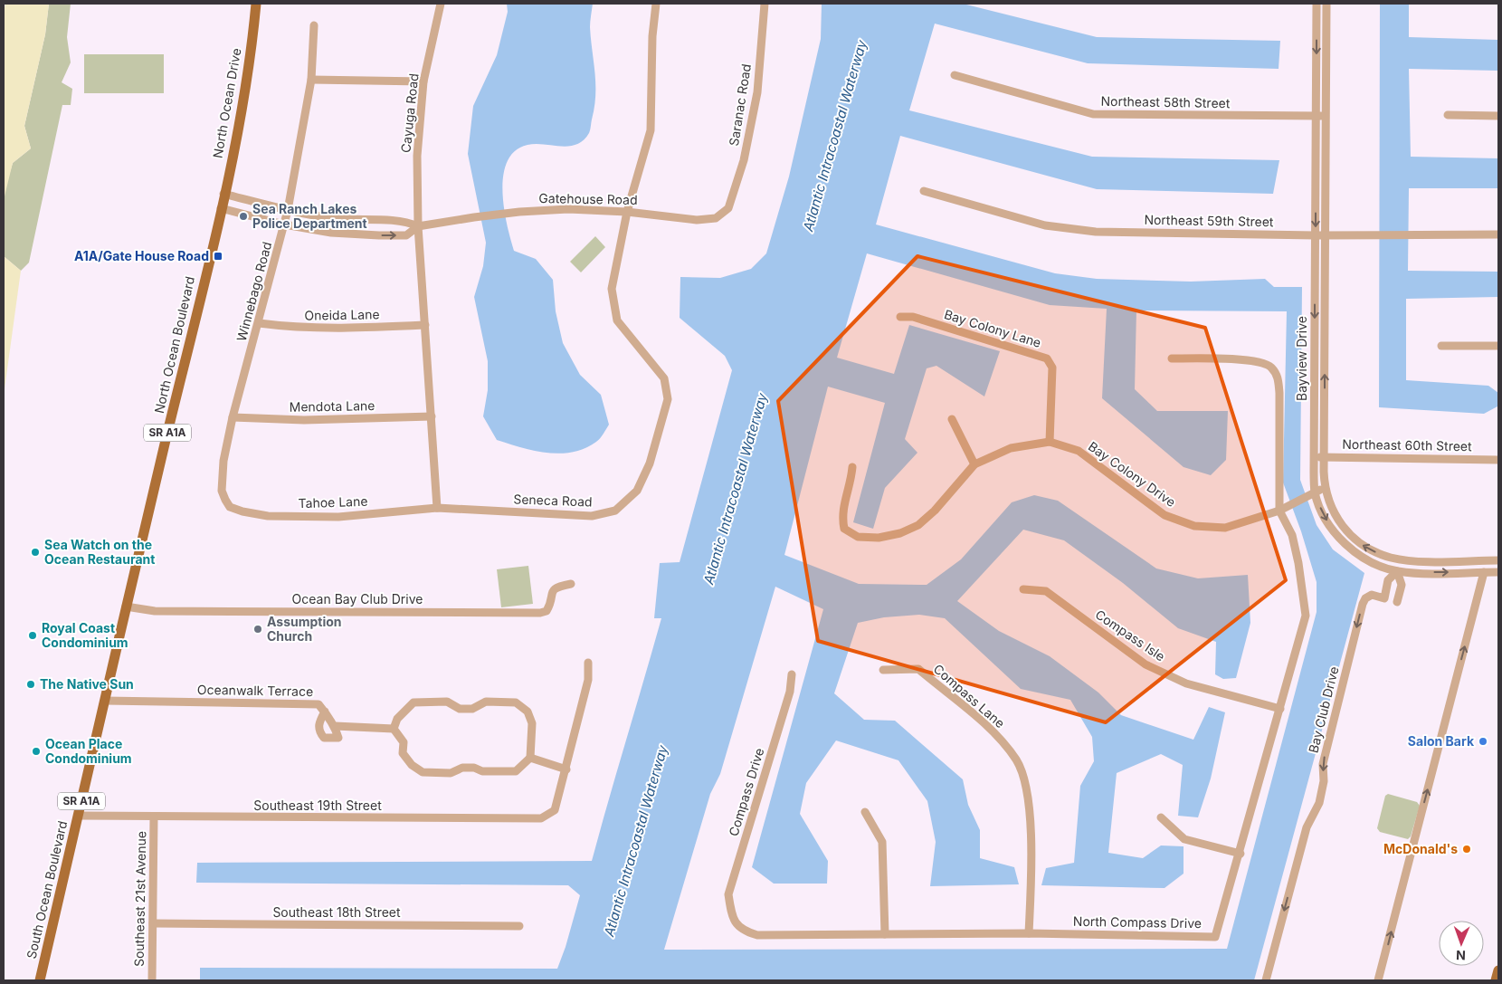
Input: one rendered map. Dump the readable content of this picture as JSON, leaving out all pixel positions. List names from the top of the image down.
{
  "streets": {
    "main road": [
      "North Ocean Drive",
      "North Ocean Boulevard",
      "SR A1A",
      "South Ocean Boulevard"
    ],
    "street": [
      "Northeast 58th Street",
      "Saranac Road",
      "Cayuga Road",
      "Gatehouse Road",
      "Northeast 59th Street",
      "Winnebago Road",
      "Oneida Lane",
      "Bay Colony Lane",
      "Bayview Drive",
      "Mendota Lane",
      "Northeast 60th Street",
      "Bay Colony Drive",
      "Seneca Road",
      "Tahoe Lane",
      "Ocean Bay Club Drive",
      "Compass Isle",
      "Oceanwalk Terrace",
      "Compass Lane",
      "Bay Club Drive",
      "Compass Drive",
      "Southeast 19th Street",
      "Southeast 21st Avenue",
      "Southeast 18th Street",
      "North Compass Drive"
    ]
  },
  "crossings": [
    ["Northeast 58th Street", "Bayview Drive"],
    ["North Ocean Drive", "Gatehouse Road"],
    ["North Ocean Drive", "North Ocean Boulevard"],
    ["Saranac Road", "Gatehouse Road"],
    ["Cayuga Road", "Gatehouse Road"],
    ["Gatehouse Road", "Winnebago Road"],
    ["Gatehouse Road", "North Ocean Boulevard"],
    ["Gatehouse Road", "Seneca Road"],
    ["Northeast 59th Street", "Bayview Drive"],
    ["Winnebago Road", "Oneida Lane"],
    ["Winnebago Road", "Mendota Lane"],
    ["Winnebago Road", "Tahoe Lane"],
    ["Bay Colony Lane", "Bay Colony Drive"],
    ["North Ocean Boulevard", "Ocean Bay Club Drive"],
    ["North Ocean Boulevard", "South Ocean Boulevard"],
    ["Bayview Drive", "Northeast 60th Street"],
    ["Bayview Drive", "Bay Colony Drive"],
    ["Bayview Drive", "Bay Club Drive"],
    ["Bay Colony Drive", "North Compass Drive"],
    ["Seneca Road", "Tahoe Lane"],
    ["Compass Isle", "North Compass Drive"],
    ["Oceanwalk Terrace", "South Ocean Boulevard"],
    ["Compass Lane", "North Compass Drive"],
    ["Compass Drive", "North Compass Drive"],
    ["Southeast 19th Street", "South Ocean Boulevard"],
    ["Southeast 19th Street", "Southeast 21st Avenue"],
    ["Southeast 21st Avenue", "Southeast 18th Street"]
  ],
  "one_way": ["Bay Club Drive"],
  "water": ["Atlantic Intracoastal Waterway"],
  "places": {
    "other": [
      "Sea Ranch Lakes Police Department",
      "Sea Watch on the Ocean Restaurant",
      "Assumption Church",
      "Royal Coast Condominium",
      "The Native Sun",
      "Salon Bark",
      "Ocean Place Condominium",
      "McDonald's"
    ],
    "transit": ["A1A/Gate House Road"]
  },
  "north": "bottom"
}
